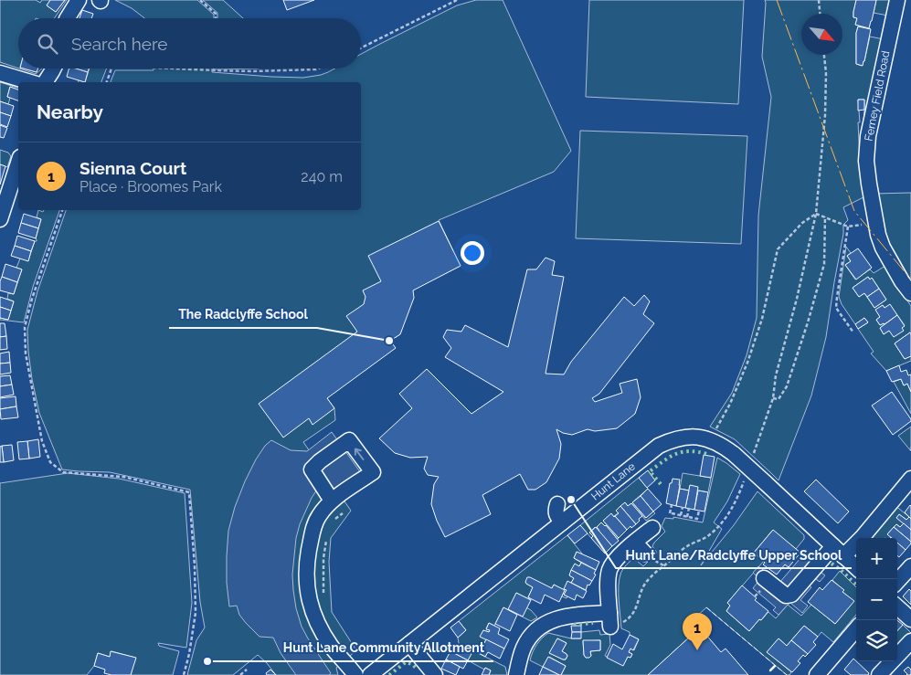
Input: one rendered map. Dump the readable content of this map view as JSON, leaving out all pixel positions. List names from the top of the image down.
{
  "streets": {
    "street": ["Ferney Field Road", "Hunt Lane"]
  },
  "places": ["The Radclyffe School", "Hunt Lane/Radclyffe Upper School", "Hunt Lane Community Allotment"],
  "north": "bottom right",
  "page": {
    "search": "Search here",
    "heading": "Nearby",
    "list": [
      {
        "mark": "1",
        "name": "Sienna Court",
        "note": "Place · Broomes Park",
        "value": "240 m"
      }
    ],
    "map_buttons": ["+", "−"],
    "pins": "1"
  }
}
